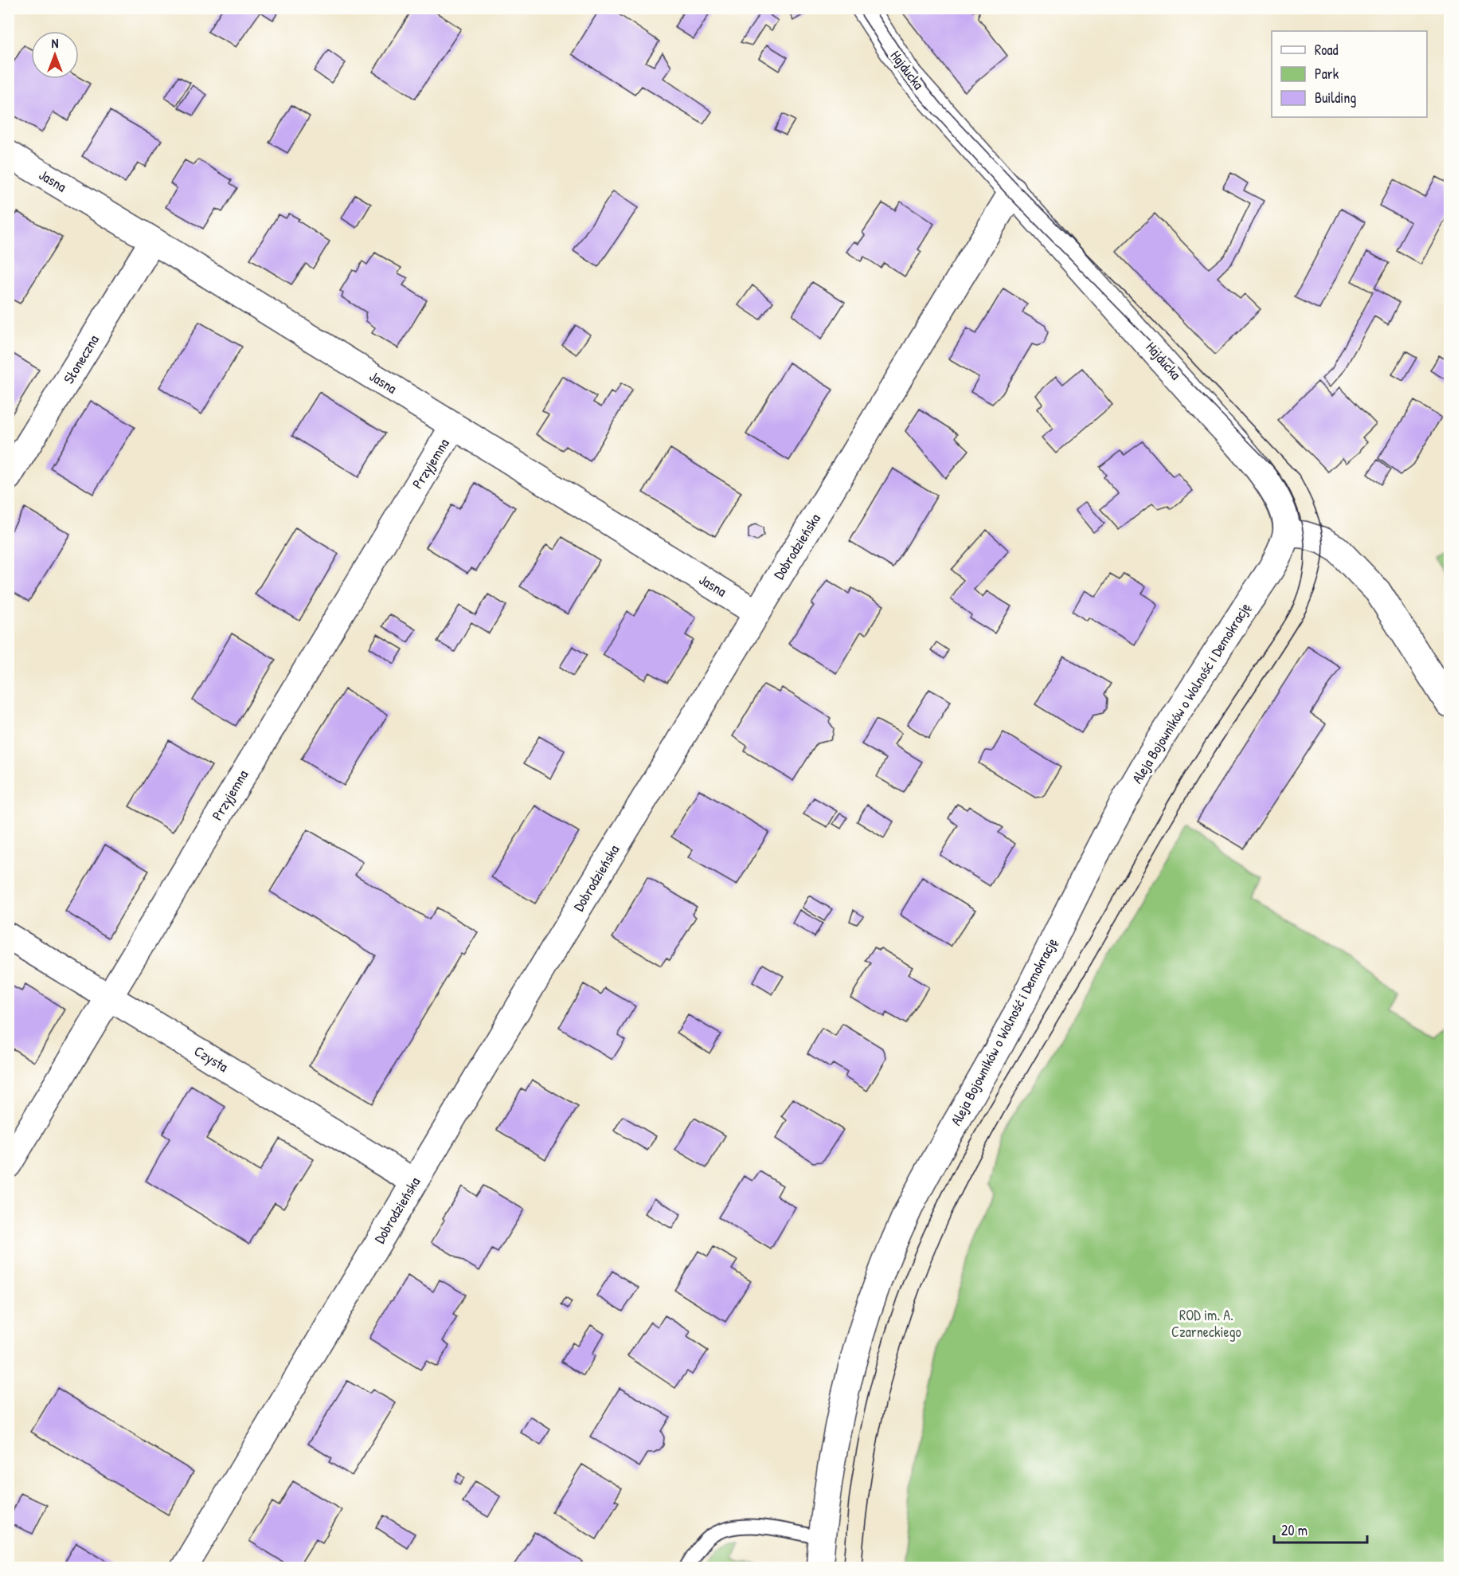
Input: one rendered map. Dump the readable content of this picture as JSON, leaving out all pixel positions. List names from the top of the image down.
{
  "streets": {
    "street": [
      "Hajducka",
      "Jasna",
      "Słoneczna",
      "Przyjemna",
      "Dobrodzieńska",
      "Aleja Bojowników o Wolność i Demokrację",
      "Czysta"
    ]
  },
  "crossings": [
    ["Hajducka", "Dobrodzieńska"],
    ["Hajducka", "Aleja Bojowników o Wolność i Demokrację"],
    ["Jasna", "Słoneczna"],
    ["Jasna", "Przyjemna"],
    ["Jasna", "Dobrodzieńska"],
    ["Przyjemna", "Czysta"],
    ["Dobrodzieńska", "Czysta"]
  ],
  "parks": ["ROD im. A. Czarneckiego"],
  "legend": ["Road", "Park", "Building"],
  "scale_bar": "20 m",
  "north": "top"
}
